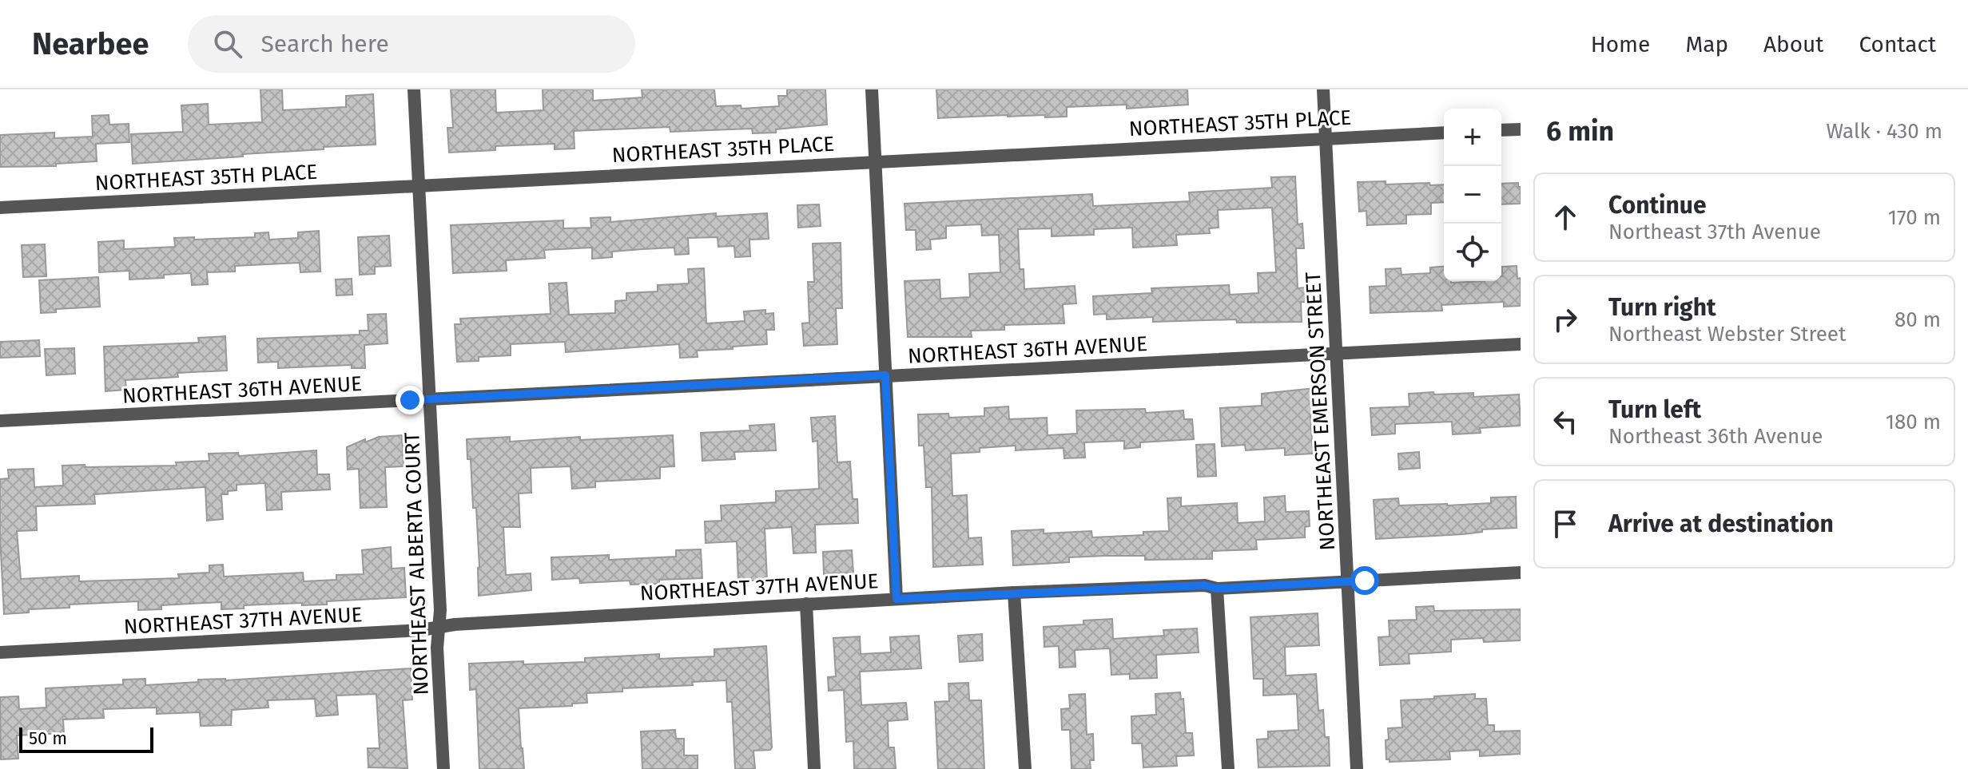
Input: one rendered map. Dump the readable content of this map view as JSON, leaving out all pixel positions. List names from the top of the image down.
{
  "streets": {
    "street": [
      "NORTHEAST 35TH PLACE",
      "NORTHEAST 36TH AVENUE",
      "NORTHEAST EMERSON STREET",
      "NORTHEAST ALBERTA COURT",
      "NORTHEAST 37TH AVENUE"
    ]
  },
  "crossings": [
    ["NORTHEAST 35TH PLACE", "NORTHEAST EMERSON STREET"],
    ["NORTHEAST 35TH PLACE", "NORTHEAST ALBERTA COURT"],
    ["NORTHEAST 36TH AVENUE", "NORTHEAST EMERSON STREET"],
    ["NORTHEAST 36TH AVENUE", "NORTHEAST ALBERTA COURT"],
    ["NORTHEAST EMERSON STREET", "NORTHEAST 37TH AVENUE"],
    ["NORTHEAST ALBERTA COURT", "NORTHEAST 37TH AVENUE"]
  ],
  "scale_bar": "50 m",
  "page": {
    "header": "Nearbee",
    "search": "Search here",
    "nav": [
      "Home",
      "Map",
      "About",
      "Contact"
    ],
    "heading": ["6 min", "Walk · 430 m"],
    "map_buttons": ["+", "−"],
    "list": [
      ["Continue", "Northeast 37th Avenue", "170 m"],
      ["Turn right", "Northeast Webster Street", "80 m"],
      ["Turn left", "Northeast 36th Avenue", "180 m"],
      "Arrive at destination"
    ],
    "scale": "50 m"
  }
}
